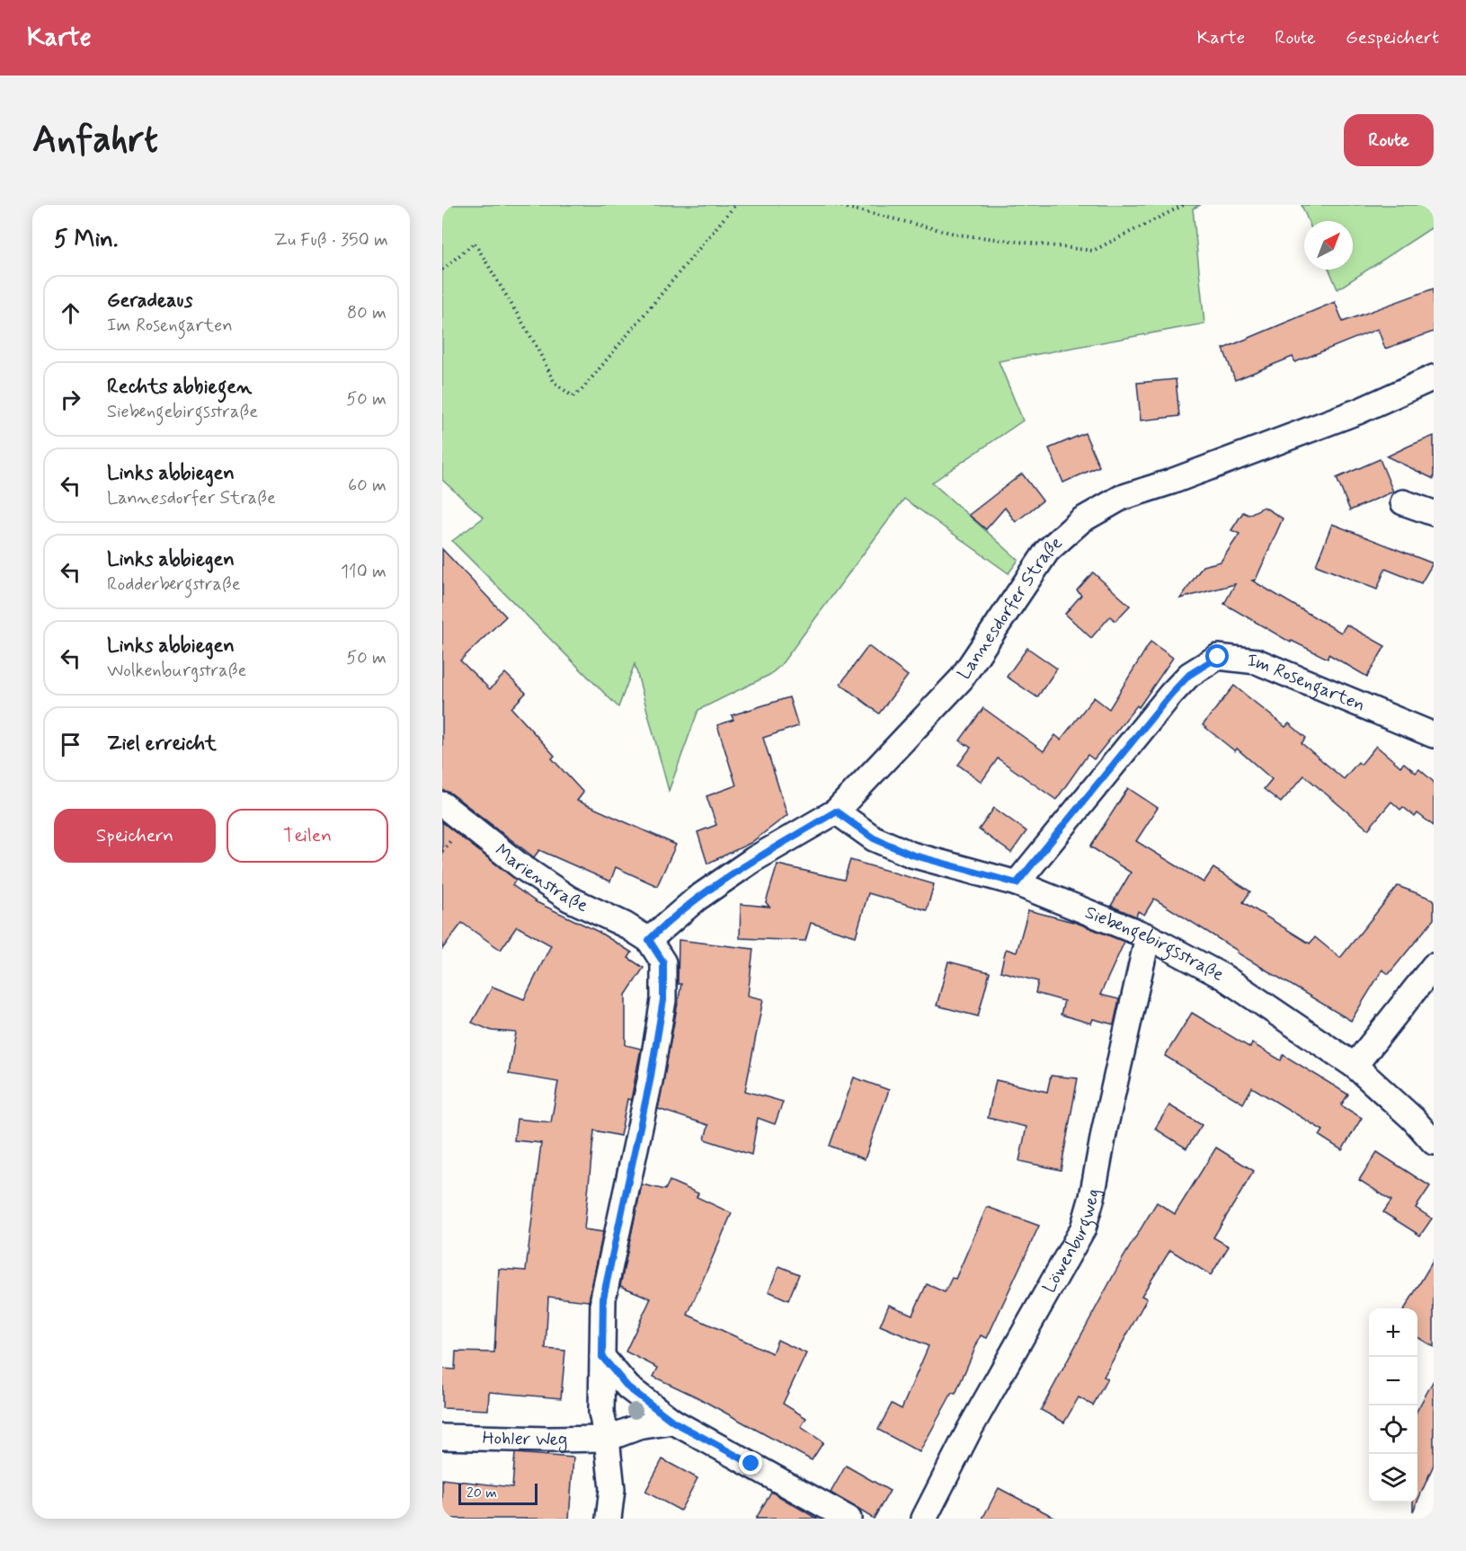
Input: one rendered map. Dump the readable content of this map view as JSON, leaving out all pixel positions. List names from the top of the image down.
{
  "streets": {
    "street": [
      "Lannesdorfer Straße",
      "Im Rosengarten",
      "Marienstraße",
      "Siebengebirgsstraße",
      "Löwenburgweg",
      "Hohler Weg"
    ]
  },
  "crossings": [
    ["Lannesdorfer Straße", "Marienstraße"],
    ["Lannesdorfer Straße", "Siebengebirgsstraße"],
    ["Im Rosengarten", "Siebengebirgsstraße"],
    ["Siebengebirgsstraße", "Löwenburgweg"]
  ],
  "scale_bar": "20 m",
  "north": "top right",
  "page": {
    "header": "Karte",
    "nav": ["Karte", "Route", "Gespeichert"],
    "buttons": [
      "Route",
      ["Speichern", "Teilen"]
    ],
    "title": "Anfahrt",
    "heading": ["5 Min.", "Zu Fuß · 350 m"],
    "list": [
      ["Geradeaus", "Im Rosengarten", "80 m"],
      ["Rechts abbiegen", "Siebengebirgsstraße", "50 m"],
      ["Links abbiegen", "Lannesdorfer Straße", "60 m"],
      ["Links abbiegen", "Rodderbergstraße", "110 m"],
      ["Links abbiegen", "Wolkenburgstraße", "50 m"],
      "Ziel erreicht"
    ],
    "map_buttons": ["+", "−"],
    "scale": "20 m"
  }
}
